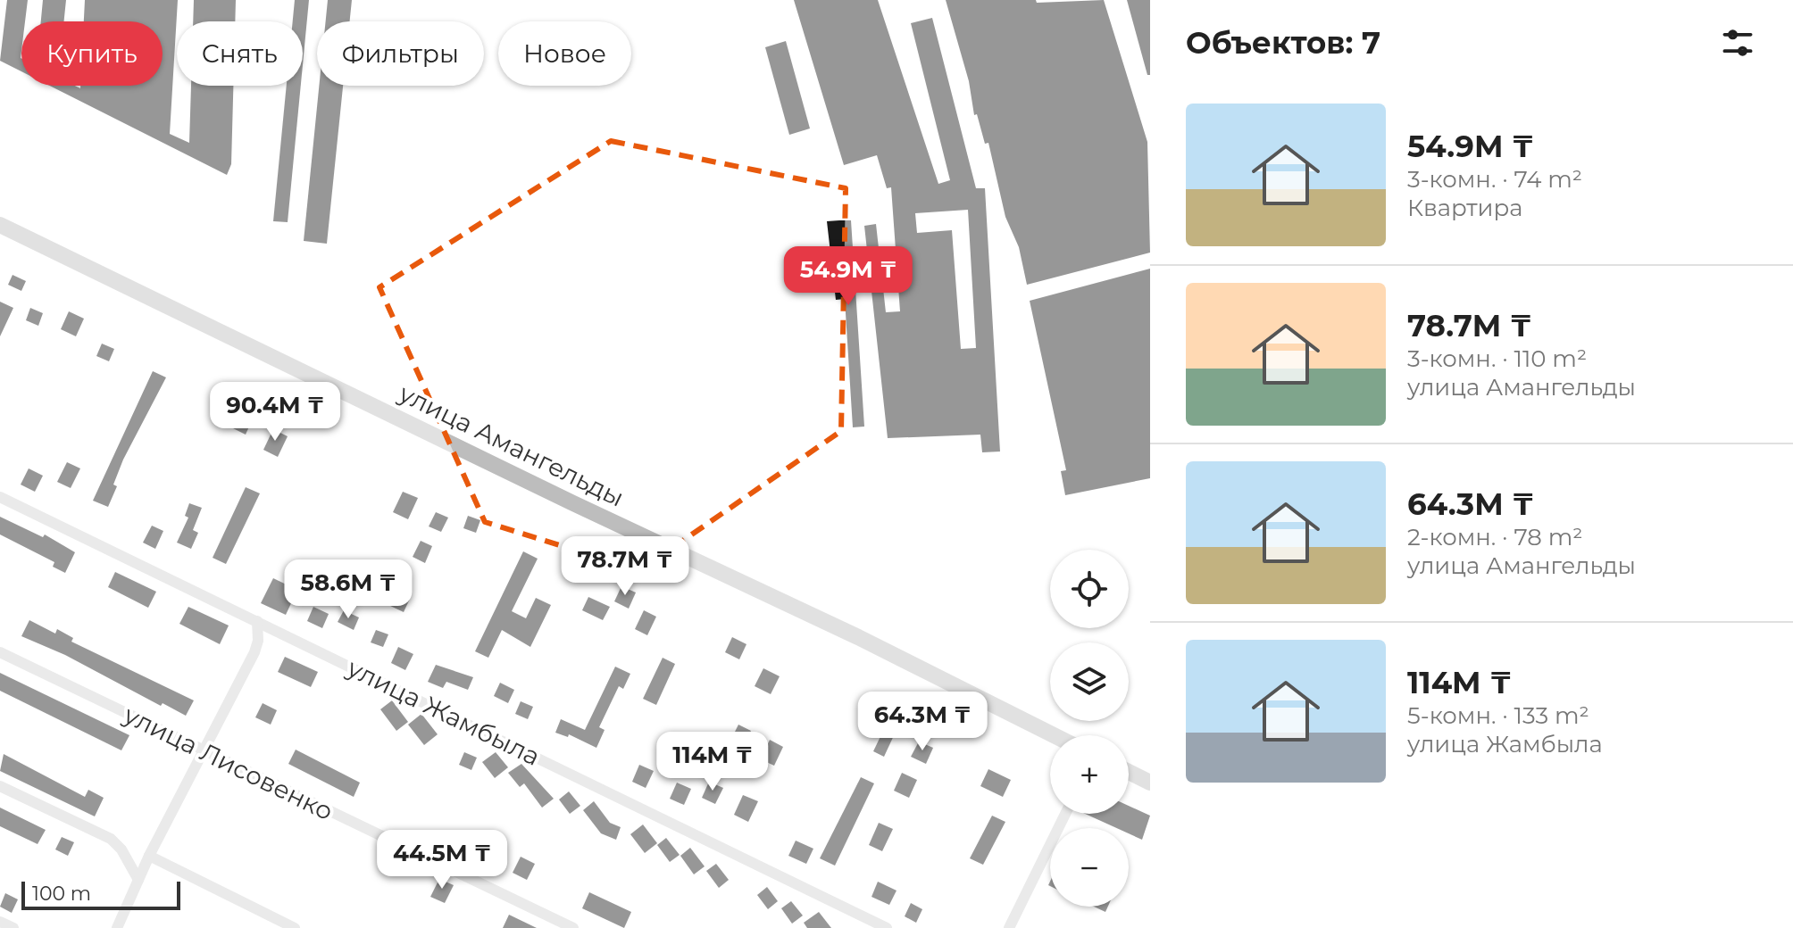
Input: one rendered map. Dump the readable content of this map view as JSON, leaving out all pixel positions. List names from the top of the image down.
{
  "streets": {
    "street": ["улица Амангельды", "улица Жамбыла", "улица Лисовенко"]
  },
  "scale_bar": "100 m",
  "page": {
    "heading": "Объектов: 7",
    "chip": [
      "Купить",
      "Снять",
      "Фильтры",
      "Новое"
    ],
    "list": [
      {
        "name": "54.9M ₸",
        "note": "3-комн. · 74 m² · Квартира"
      },
      {
        "name": "78.7M ₸",
        "note": "3-комн. · 110 m² · улица Амангельды"
      },
      {
        "name": "64.3M ₸",
        "note": "2-комн. · 78 m² · улица Амангельды"
      },
      {
        "name": "114M ₸",
        "note": "5-комн. · 133 m² · улица Жамбыла"
      }
    ],
    "price": [
      "54.9M ₸",
      "90.4M ₸",
      "78.7M ₸",
      "58.6M ₸",
      "64.3M ₸",
      "114M ₸",
      "44.5M ₸"
    ],
    "map_buttons": ["+", "−"],
    "scale": "100 m"
  }
}
